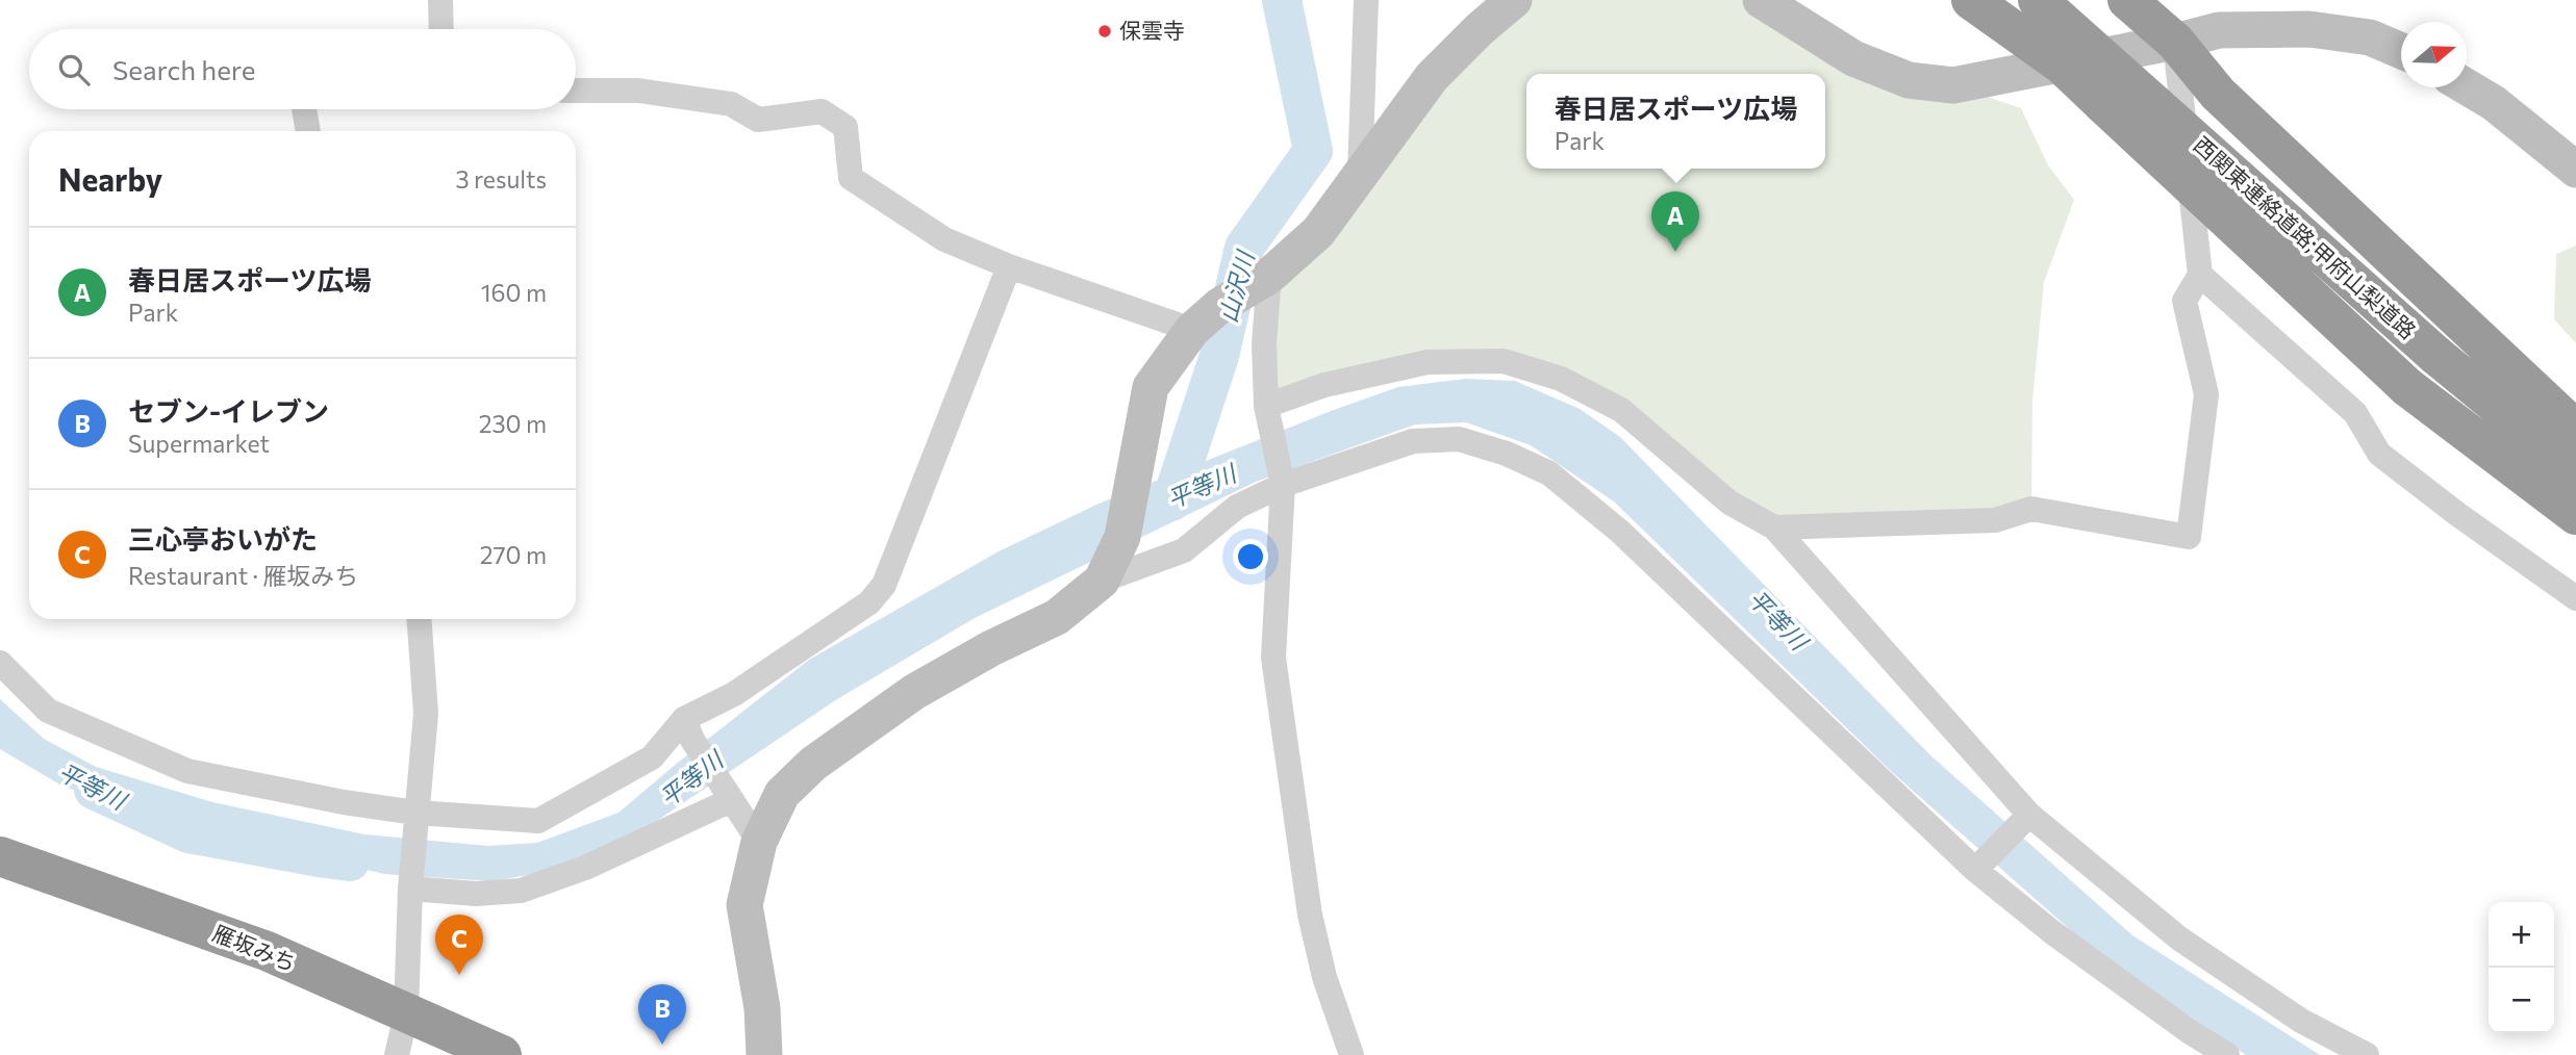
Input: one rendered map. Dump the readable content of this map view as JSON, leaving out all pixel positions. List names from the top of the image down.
{
  "streets": {
    "highway": ["西関東連絡道路;甲府山梨道路", "雁坂みち"]
  },
  "water": ["山沢川", "平等川"],
  "places": ["保雲寺"],
  "north": "right",
  "page": {
    "search": "Search here",
    "popup": ["春日居スポーツ広場", "Park"],
    "heading": ["Nearby", "3 results"],
    "pins": ["A", "C", "B"],
    "list": [
      {
        "mark": "A",
        "name": "春日居スポーツ広場",
        "note": "Park",
        "value": "160 m"
      },
      {
        "mark": "B",
        "name": "セブン-イレブン",
        "note": "Supermarket",
        "value": "230 m"
      },
      {
        "mark": "C",
        "name": "三心亭おいがた",
        "note": "Restaurant · 雁坂みち",
        "value": "270 m"
      }
    ],
    "map_buttons": ["+", "−"]
  }
}
